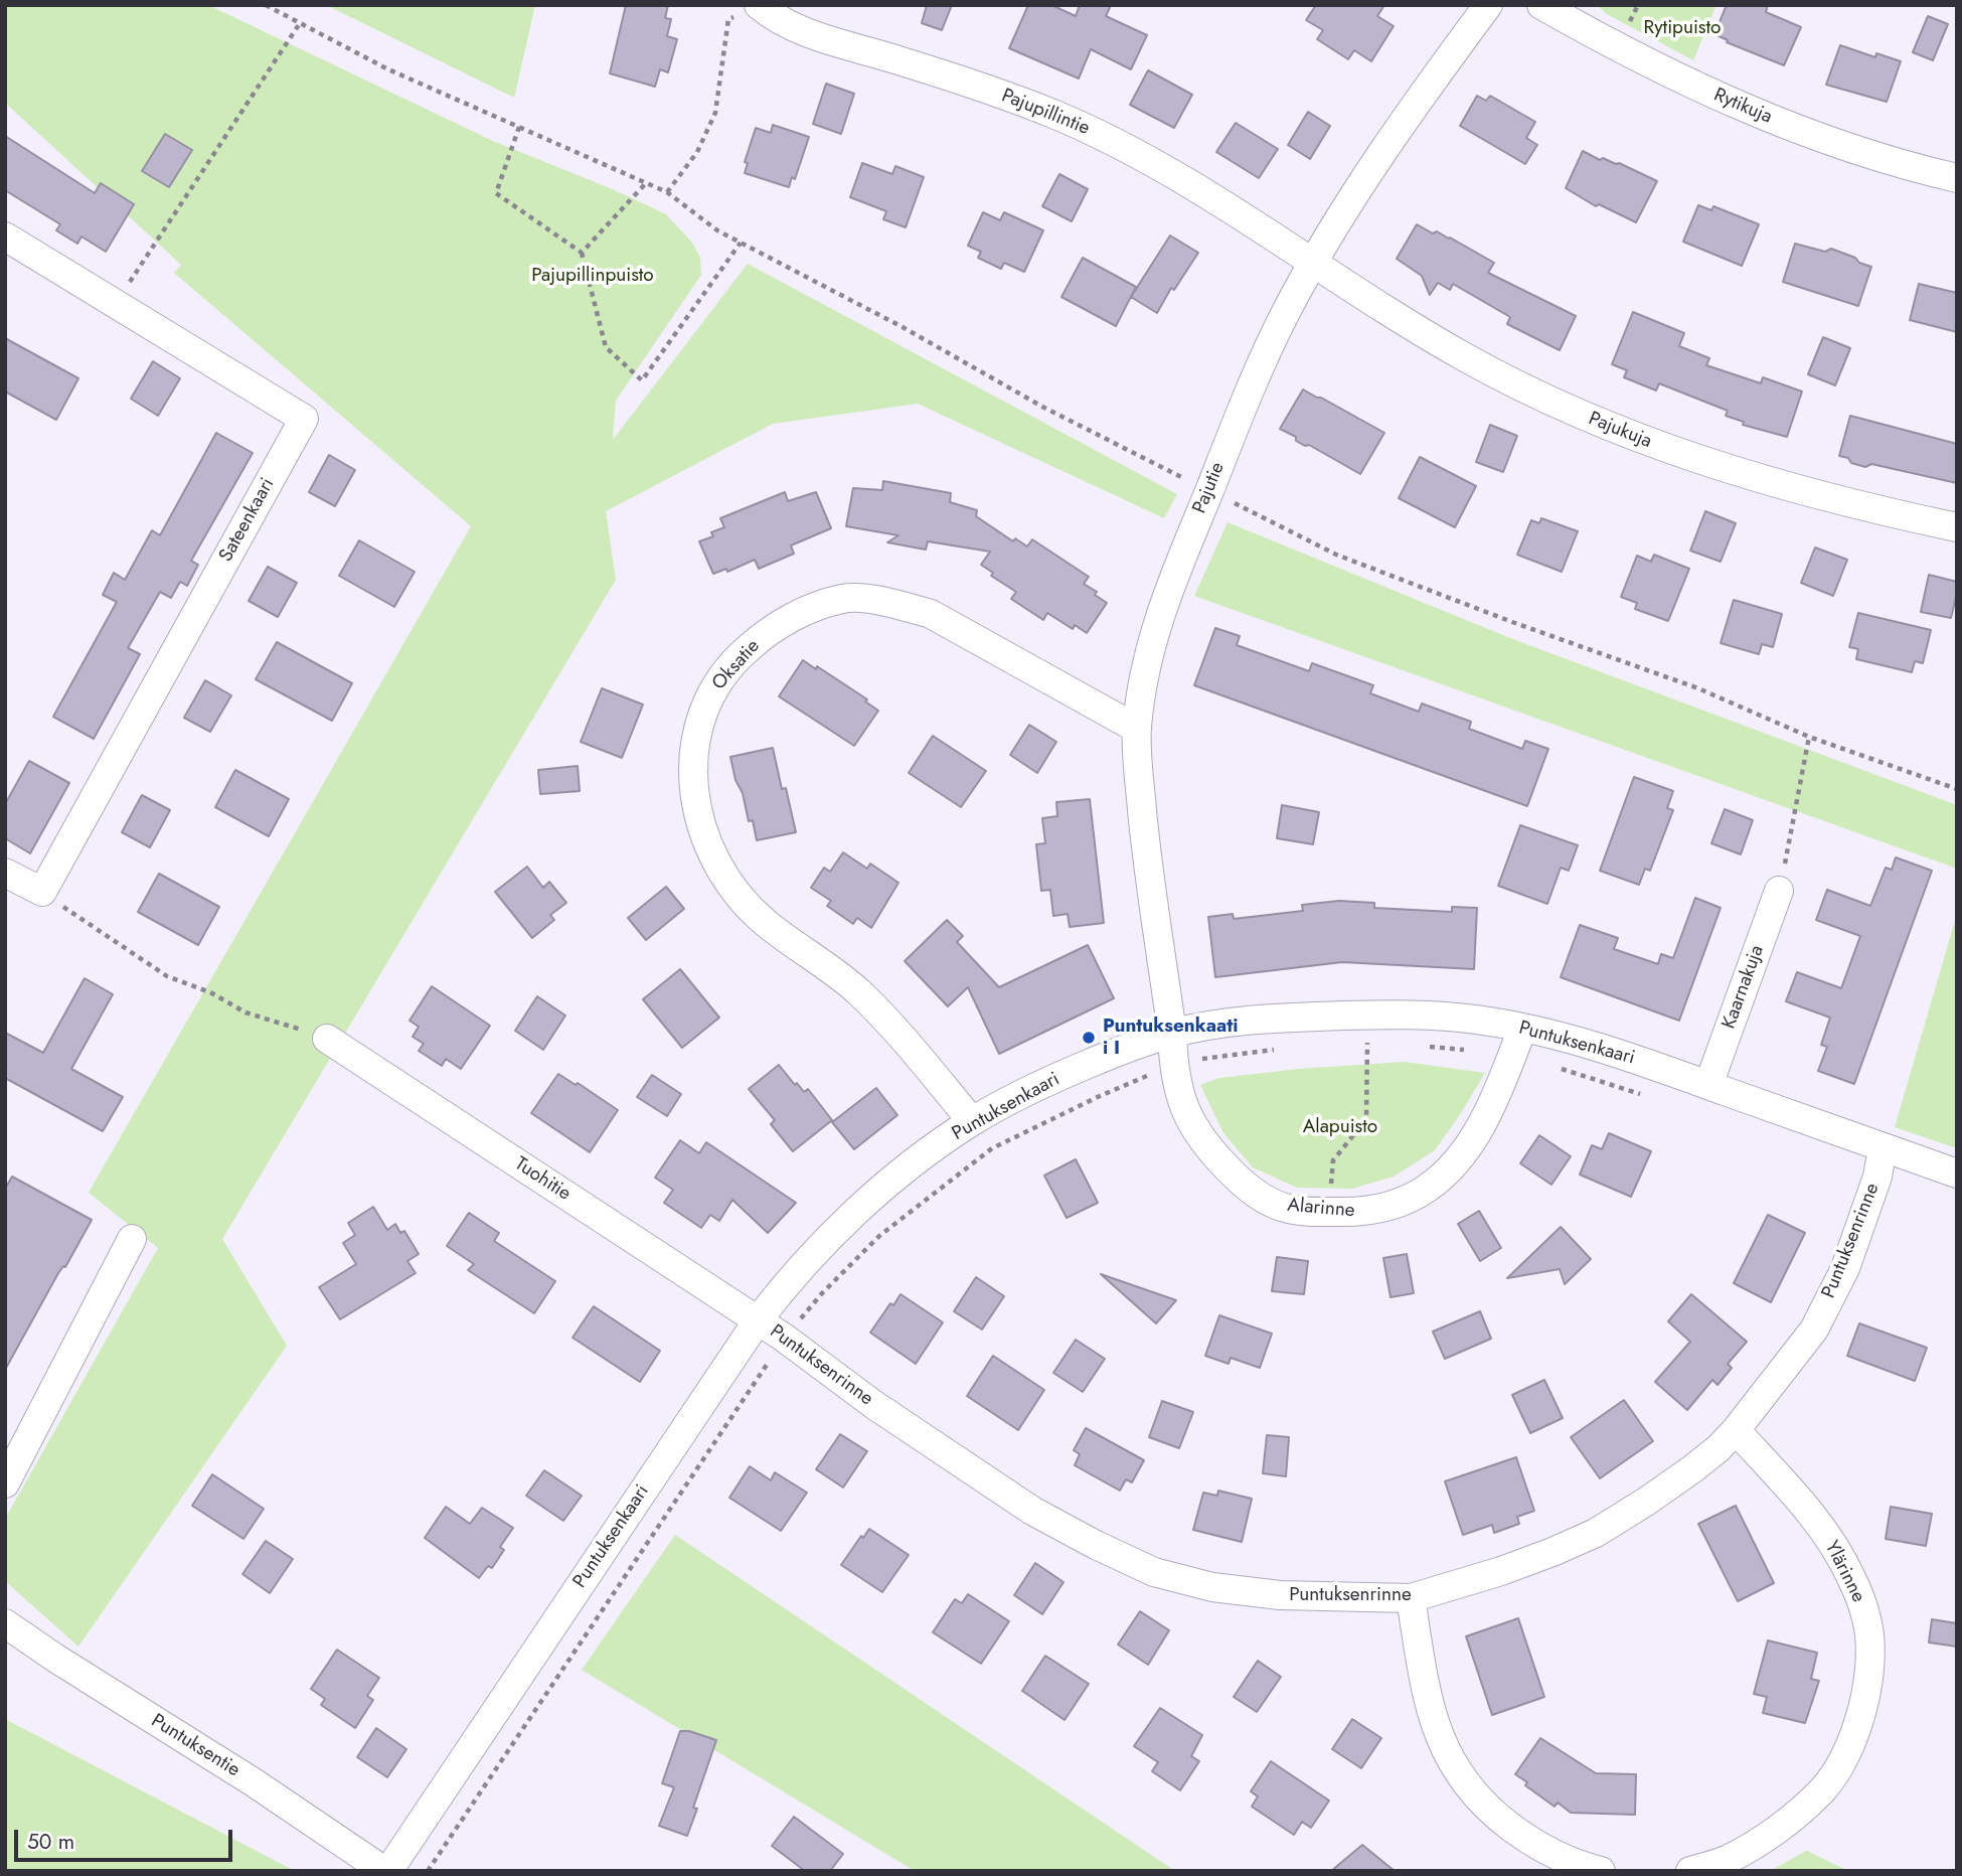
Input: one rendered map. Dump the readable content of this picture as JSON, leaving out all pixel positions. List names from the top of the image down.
{
  "streets": {
    "street": [
      "Rytikuja",
      "Pajupillintie",
      "Pajukuja",
      "Pajutie",
      "Sateenkaari",
      "Oksatie",
      "Kaarnakuja",
      "Puntuksenkaari",
      "Tuohitie",
      "Alarinne",
      "Puntuksenrinne",
      "Ylärinne",
      "Puntuksentie"
    ]
  },
  "crossings": [
    ["Pajupillintie", "Pajukuja"],
    ["Pajupillintie", "Pajutie"],
    ["Pajukuja", "Pajutie"],
    ["Pajutie", "Oksatie"],
    ["Pajutie", "Puntuksenkaari"],
    ["Pajutie", "Alarinne"],
    ["Oksatie", "Puntuksenkaari"],
    ["Kaarnakuja", "Puntuksenkaari"],
    ["Puntuksenkaari", "Tuohitie"],
    ["Puntuksenkaari", "Alarinne"],
    ["Puntuksenkaari", "Puntuksenrinne"],
    ["Puntuksenkaari", "Puntuksentie"],
    ["Tuohitie", "Puntuksenrinne"],
    ["Puntuksenrinne", "Ylärinne"]
  ],
  "parks": ["Rytipuisto", "Pajupillinpuisto", "Alapuisto"],
  "places": ["Puntuksenkaati i I"],
  "scale_bar": "50 m"
}
